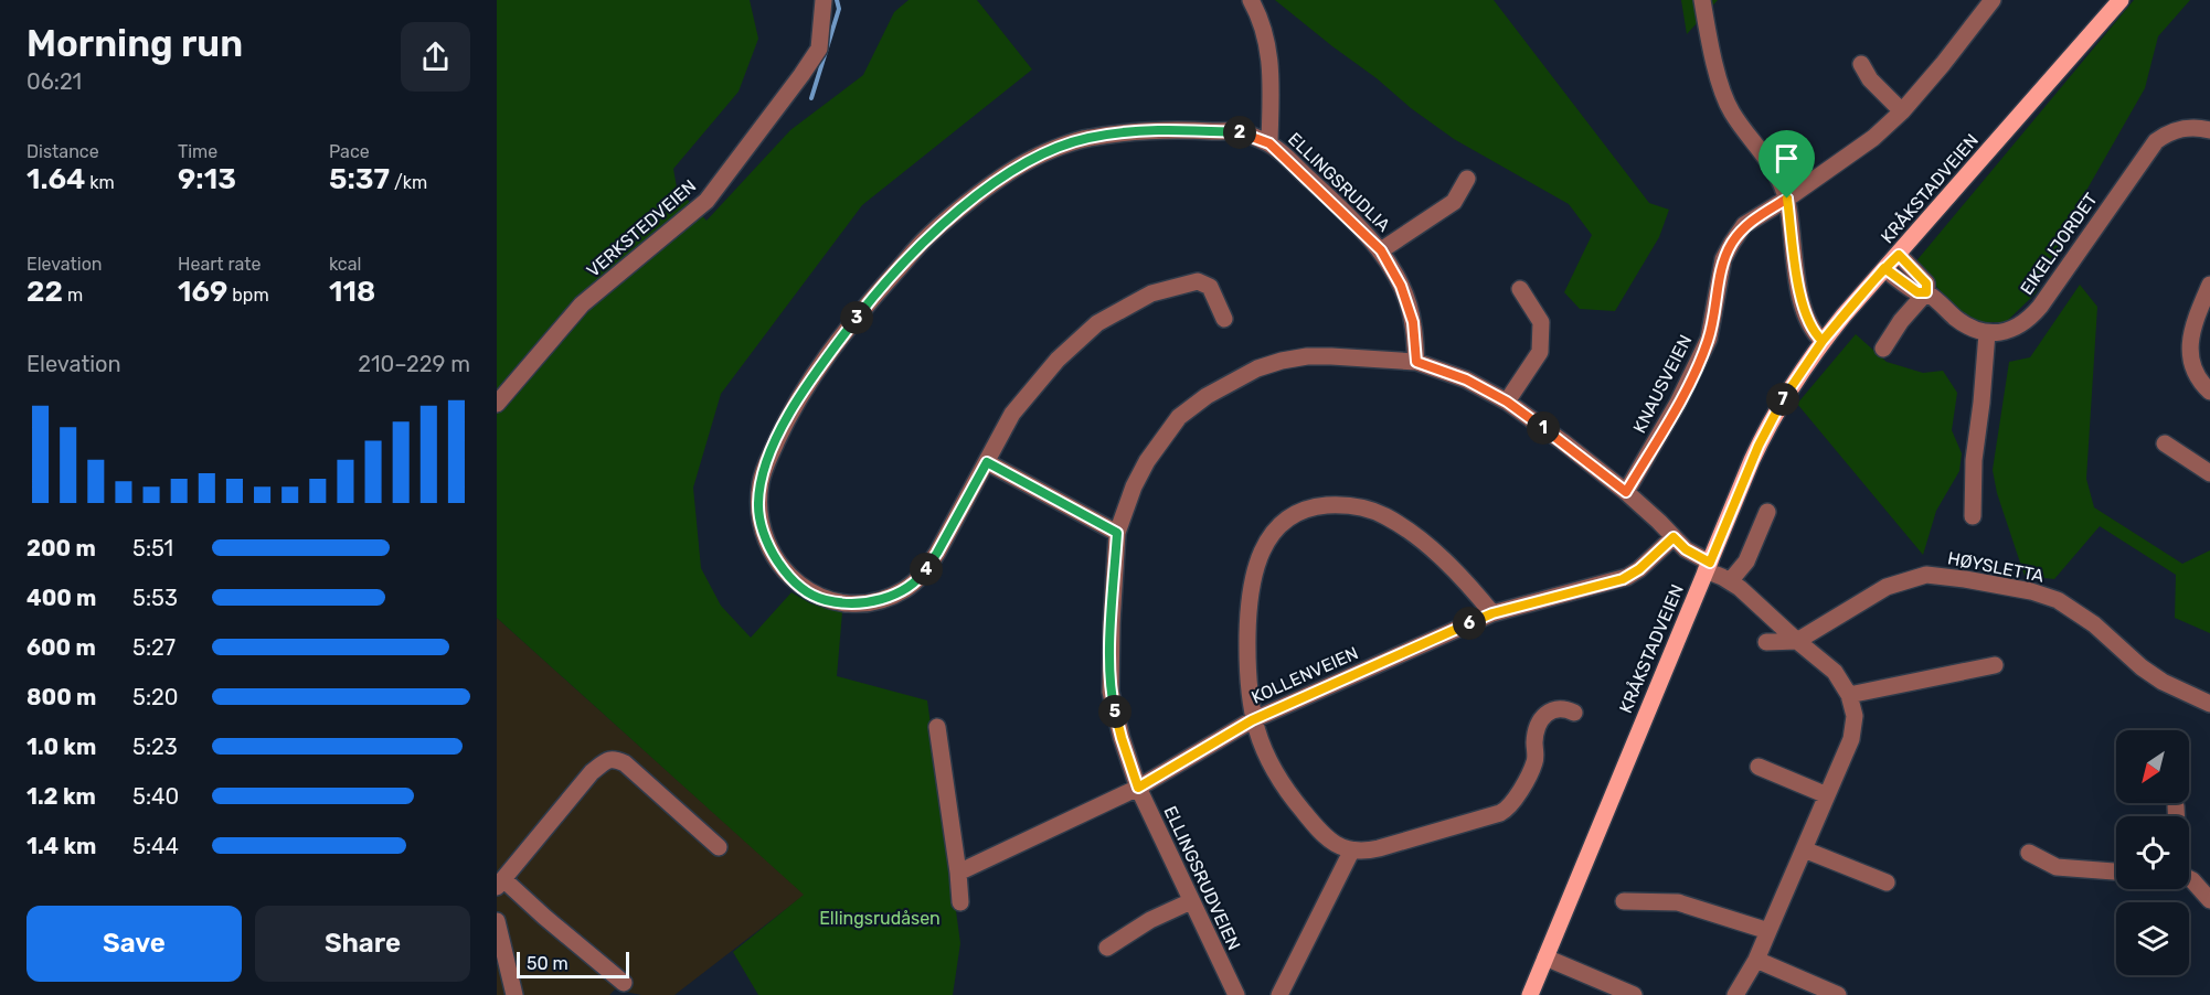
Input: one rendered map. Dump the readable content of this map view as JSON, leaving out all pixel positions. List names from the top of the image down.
{
  "streets": {
    "main road": ["KRÅKSTADVEIEN"],
    "street": [
      "ELLINGSRUDLIA",
      "VERKSTEDVEIEN",
      "EIKELIJORDET",
      "KNAUSVEIEN",
      "HØYSLETTA",
      "KOLLENVEIEN",
      "ELLINGSRUDVEIEN"
    ]
  },
  "crossings": [
    ["ELLINGSRUDLIA", "ELLINGSRUDVEIEN"],
    ["KRÅKSTADVEIEN", "ELLINGSRUDVEIEN"],
    ["KNAUSVEIEN", "ELLINGSRUDVEIEN"],
    ["KOLLENVEIEN", "ELLINGSRUDVEIEN"]
  ],
  "parks": ["Ellingsrudåsen"],
  "scale_bar": "50 m",
  "north": "bottom left",
  "page": {
    "heading": ["Morning run", "06:21"],
    "stats": [
      ["Distance", "1.64 km"],
      ["Time", "9:13"],
      ["Pace", "5:37 /km"],
      ["Elevation", "22 m"],
      ["Heart rate", "169 bpm"],
      ["kcal", "118"]
    ],
    "pins": [
      "2",
      "3",
      "7",
      "1",
      "4",
      "6",
      "5"
    ],
    "chart": ["Elevation", "210–229 m"],
    "list": [
      {
        "name": "200 m",
        "note": "5:51"
      },
      {
        "name": "400 m",
        "note": "5:53"
      },
      {
        "name": "600 m",
        "note": "5:27"
      },
      {
        "name": "800 m",
        "note": "5:20"
      },
      {
        "name": "1.0 km",
        "note": "5:23"
      },
      {
        "name": "1.2 km",
        "note": "5:40"
      },
      {
        "name": "1.4 km",
        "note": "5:44"
      }
    ],
    "buttons": ["Save", "Share"],
    "scale": "50 m"
  }
}
